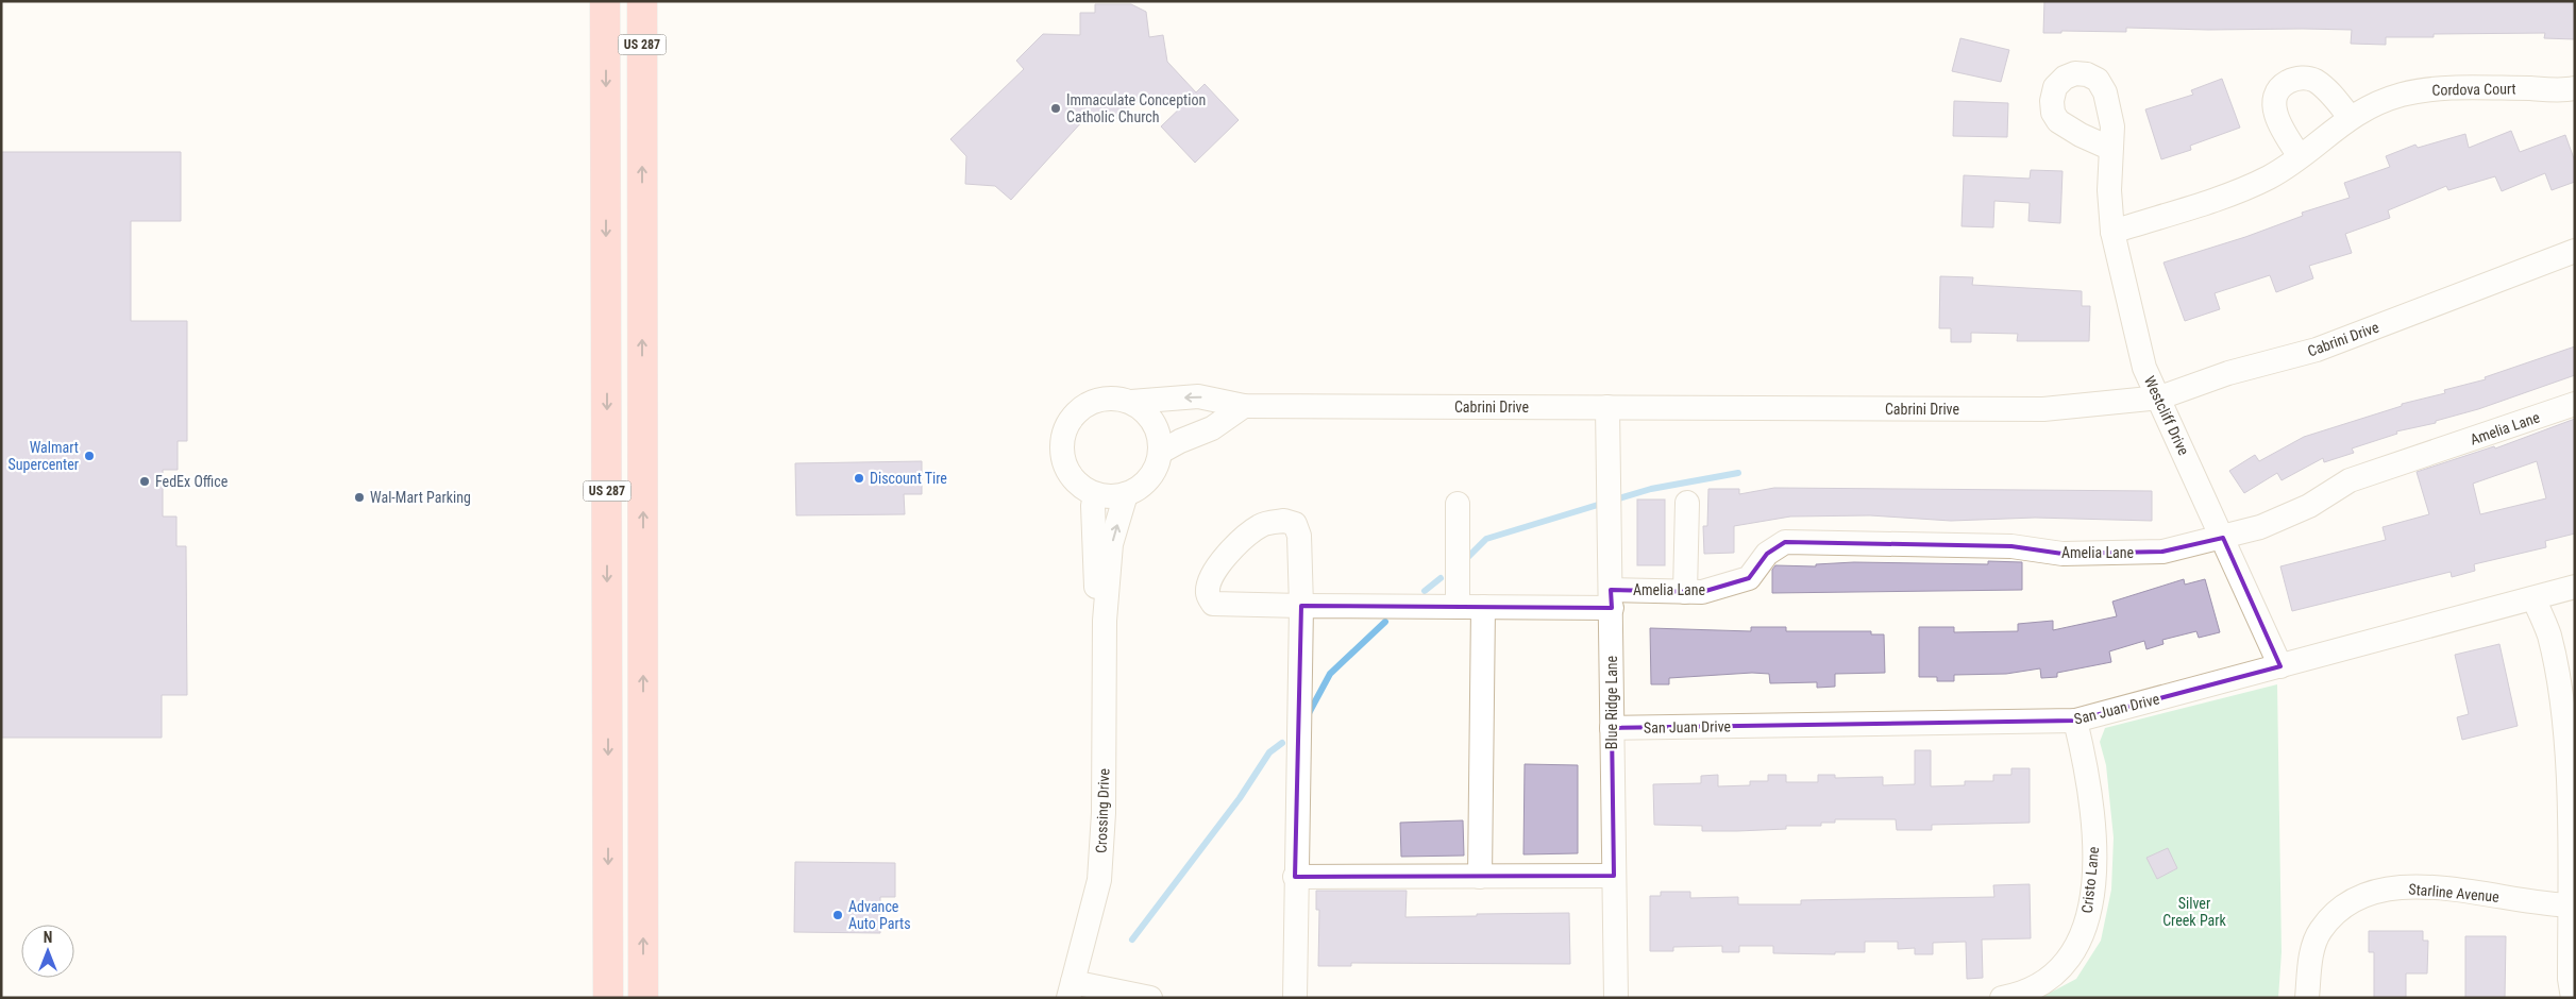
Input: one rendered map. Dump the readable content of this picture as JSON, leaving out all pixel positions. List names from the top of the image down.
{
  "streets": {
    "main road": ["US 287"],
    "street": [
      "Cordova Court",
      "Cabrini Drive",
      "Westcliff Drive",
      "Amelia Lane",
      "Blue Ridge Lane",
      "San Juan Drive",
      "Crossing Drive",
      "Cristo Lane",
      "Starline Avenue"
    ]
  },
  "crossings": [
    ["Cordova Court", "Westcliff Drive"],
    ["Cabrini Drive", "Westcliff Drive"],
    ["Cabrini Drive", "Blue Ridge Lane"],
    ["Cabrini Drive", "Crossing Drive"],
    ["Westcliff Drive", "Amelia Lane"],
    ["Westcliff Drive", "San Juan Drive"],
    ["Amelia Lane", "Blue Ridge Lane"],
    ["Blue Ridge Lane", "San Juan Drive"],
    ["San Juan Drive", "Cristo Lane"]
  ],
  "parks": ["Silver Creek Park"],
  "places": [
    "Immaculate Conception Catholic Church",
    "Walmart Supercenter",
    "Discount Tire",
    "FedEx Office",
    "Wal-Mart Parking",
    "Advance Auto Parts"
  ],
  "north": "top"
}
